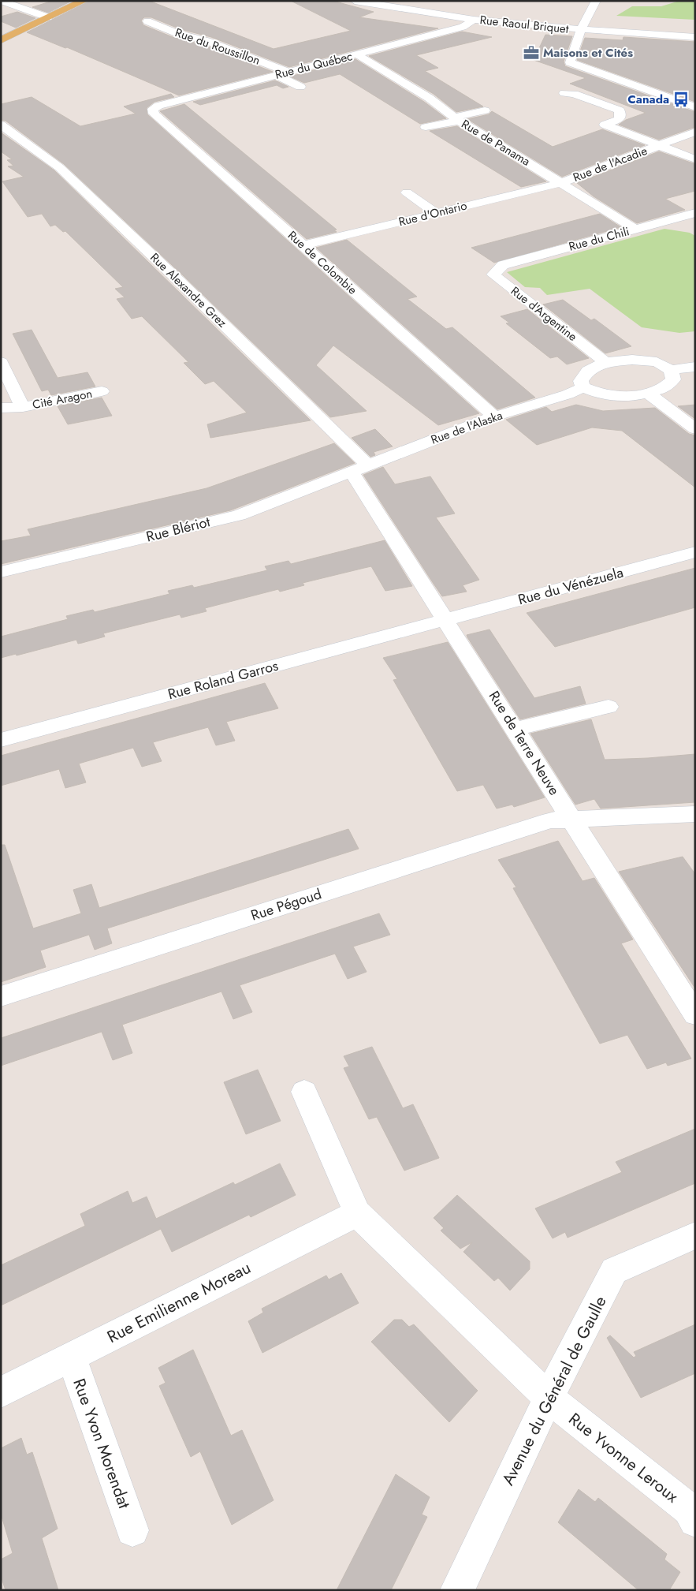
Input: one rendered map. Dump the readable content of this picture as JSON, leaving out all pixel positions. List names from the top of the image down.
{
  "streets": {
    "street": [
      "Rue Raoul Briquet",
      "Rue du Roussillon",
      "Rue du Québec",
      "Rue de Panama",
      "Rue de l'Acadie",
      "Rue d'Ontario",
      "Rue du Chili",
      "Rue de Colombie",
      "Rue Alexandre Grez",
      "Rue d'Argentine",
      "Cité Aragon",
      "Rue de l'Alaska",
      "Rue Blériot",
      "Rue du Vénézuela",
      "Rue Roland Garros",
      "Rue de Terre Neuve",
      "Rue Pégoud",
      "Rue Emilienne Moreau",
      "Avenue du Général de Gaulle",
      "Rue Yvon Morendat",
      "Rue Yvonne Leroux"
    ]
  },
  "crossings": [
    ["Rue Raoul Briquet", "Rue du Québec"],
    ["Rue du Roussillon", "Rue du Québec"],
    ["Rue du Québec", "Rue de Panama"],
    ["Rue du Québec", "Rue de Colombie"],
    ["Rue de Panama", "Rue de l'Acadie"],
    ["Rue de Panama", "Rue d'Ontario"],
    ["Rue de Panama", "Rue du Chili"],
    ["Rue de l'Acadie", "Rue d'Ontario"],
    ["Rue d'Ontario", "Rue de Colombie"],
    ["Rue du Chili", "Rue d'Argentine"],
    ["Rue de Colombie", "Rue de l'Alaska"],
    ["Rue Alexandre Grez", "Rue de l'Alaska"],
    ["Rue de l'Alaska", "Rue Blériot"],
    ["Rue de l'Alaska", "Rue de Terre Neuve"],
    ["Rue Blériot", "Rue de Terre Neuve"],
    ["Rue du Vénézuela", "Rue Roland Garros"],
    ["Rue du Vénézuela", "Rue de Terre Neuve"],
    ["Rue Roland Garros", "Rue de Terre Neuve"],
    ["Rue de Terre Neuve", "Rue Pégoud"],
    ["Rue Emilienne Moreau", "Rue Yvon Morendat"],
    ["Avenue du Général de Gaulle", "Rue Yvonne Leroux"]
  ],
  "places": {
    "office": ["Maisons et Cités"],
    "bus stop": ["Canada"]
  }
}
